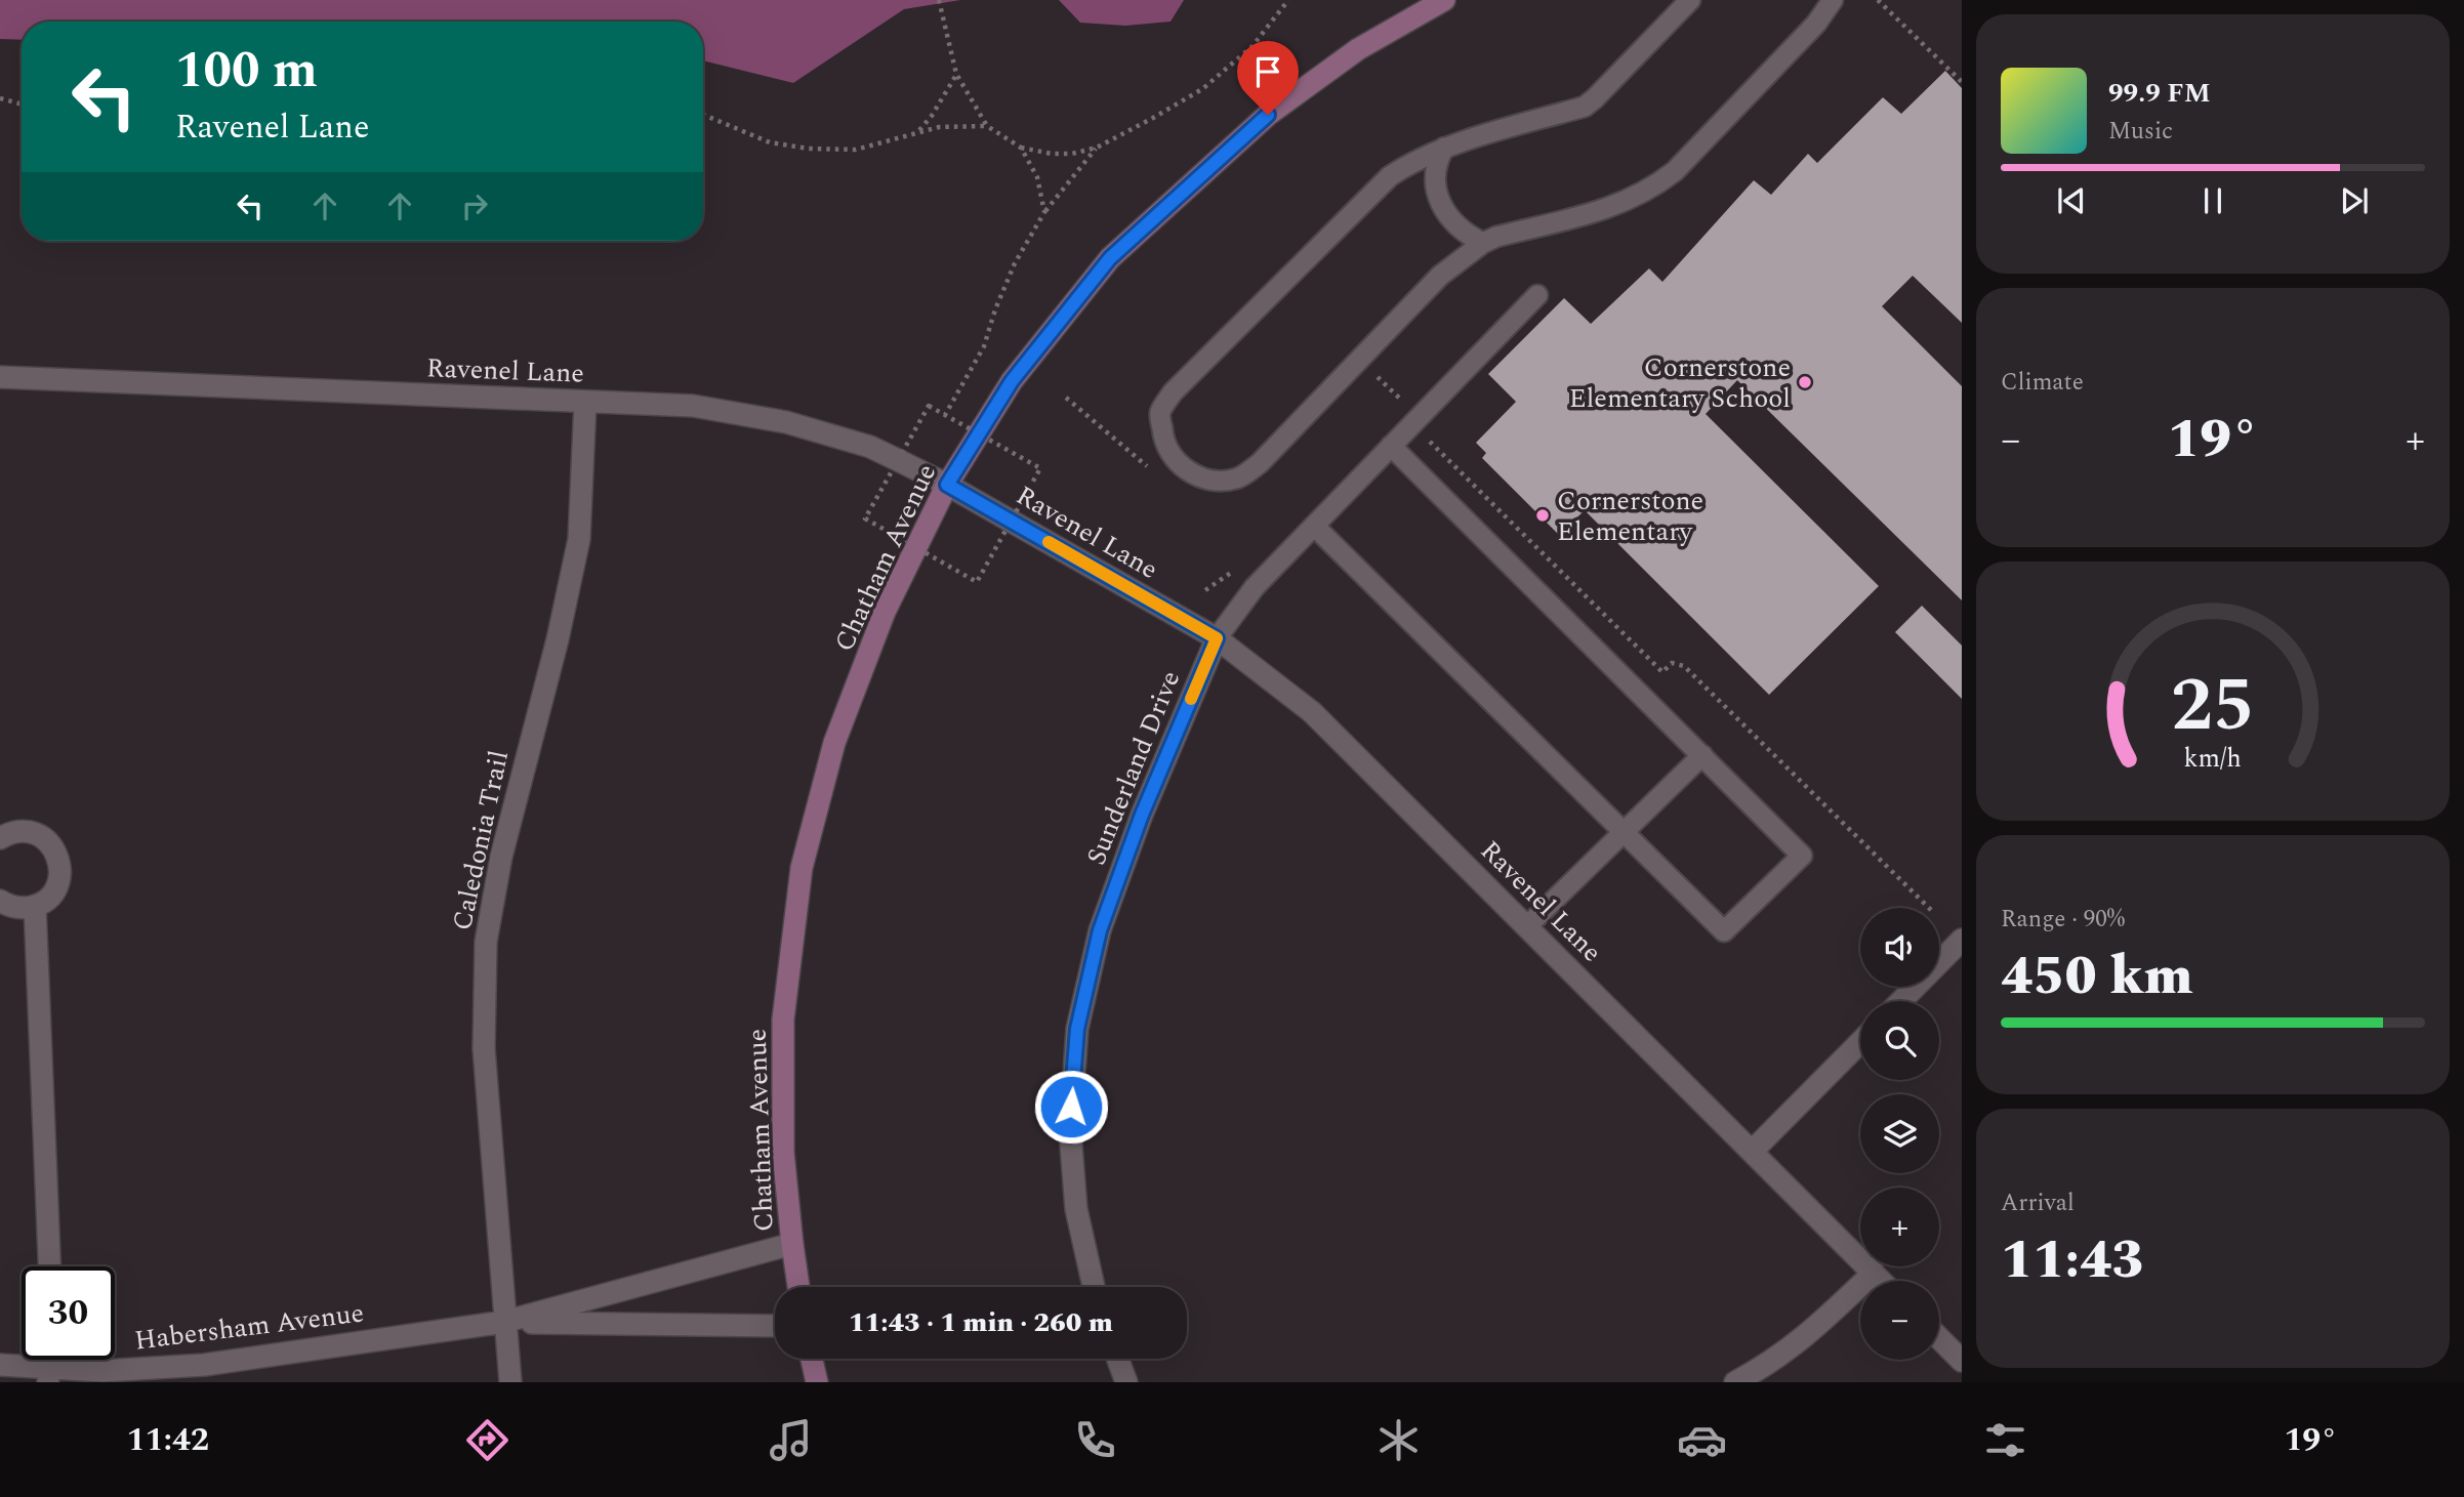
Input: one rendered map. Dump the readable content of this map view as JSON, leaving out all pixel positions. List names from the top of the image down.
{
  "streets": {
    "street": [
      "Ravenel Lane",
      "Chatham Avenue",
      "Sunderland Drive",
      "Caledonia Trail",
      "Habersham Avenue"
    ]
  },
  "crossings": [
    ["Ravenel Lane", "Chatham Avenue"],
    ["Ravenel Lane", "Sunderland Drive"],
    ["Ravenel Lane", "Caledonia Trail"],
    ["Chatham Avenue", "Habersham Avenue"],
    ["Caledonia Trail", "Habersham Avenue"]
  ],
  "places": ["Cornerstone Elementary School", "Cornerstone Elementary"],
  "page": {
    "turn": ["100 m", "Ravenel Lane"],
    "song": ["99.9 FM", "Music"],
    "tile": [
      "Climate",
      ["Range · 90%", "450 km"],
      ["Arrival", "11:43"]
    ],
    "heat": ["−", "19°", "+"],
    "map_buttons": ["+", "−"],
    "limit": "30",
    "trip": "11:43 · 1 min · 260 m",
    "tabs": ["11:42", "19°"],
    "gauge": ["25", "km/h"]
  }
}
